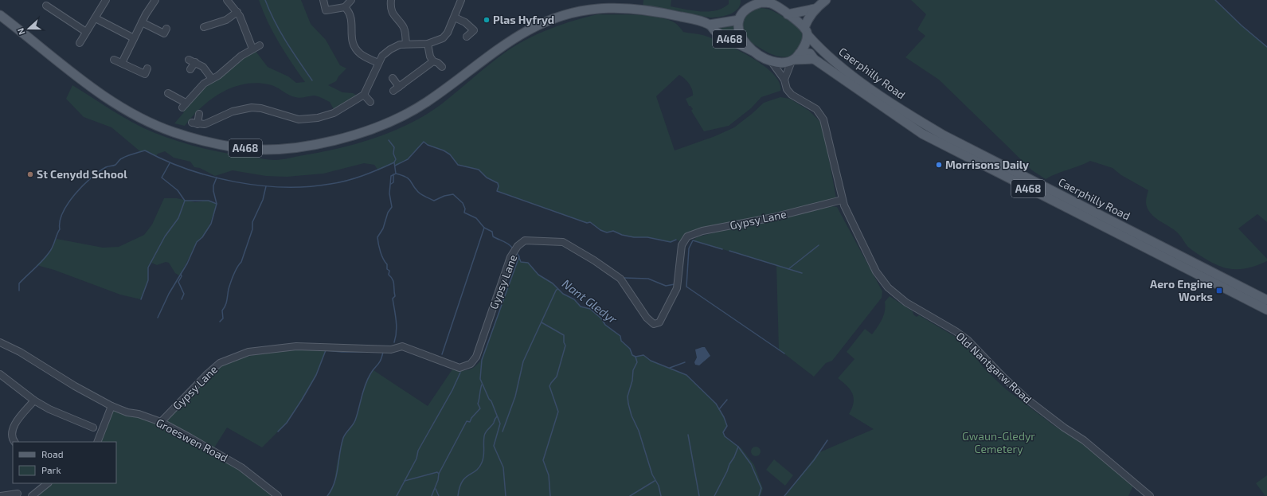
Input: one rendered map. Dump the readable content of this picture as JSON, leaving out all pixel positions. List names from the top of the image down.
{
  "streets": {
    "main road": ["A468", "Caerphilly Road"],
    "street": ["Gypsy Lane", "Old Nantgarw Road", "Groeswen Road"]
  },
  "crossings": [
    ["A468", "Caerphilly Road"],
    ["A468", "Old Nantgarw Road"],
    ["Caerphilly Road", "Old Nantgarw Road"],
    ["Gypsy Lane", "Old Nantgarw Road"],
    ["Gypsy Lane", "Groeswen Road"]
  ],
  "water": ["Nant Gledyr"],
  "parks": ["Gwaun-Gledyr Cemetery"],
  "places": {
    "other": ["Plas Hyfryd", "Morrisons Daily", "St Cenydd School"],
    "transit": ["Aero Engine Works"]
  },
  "legend": ["Road", "Park"],
  "north": "left"
}
